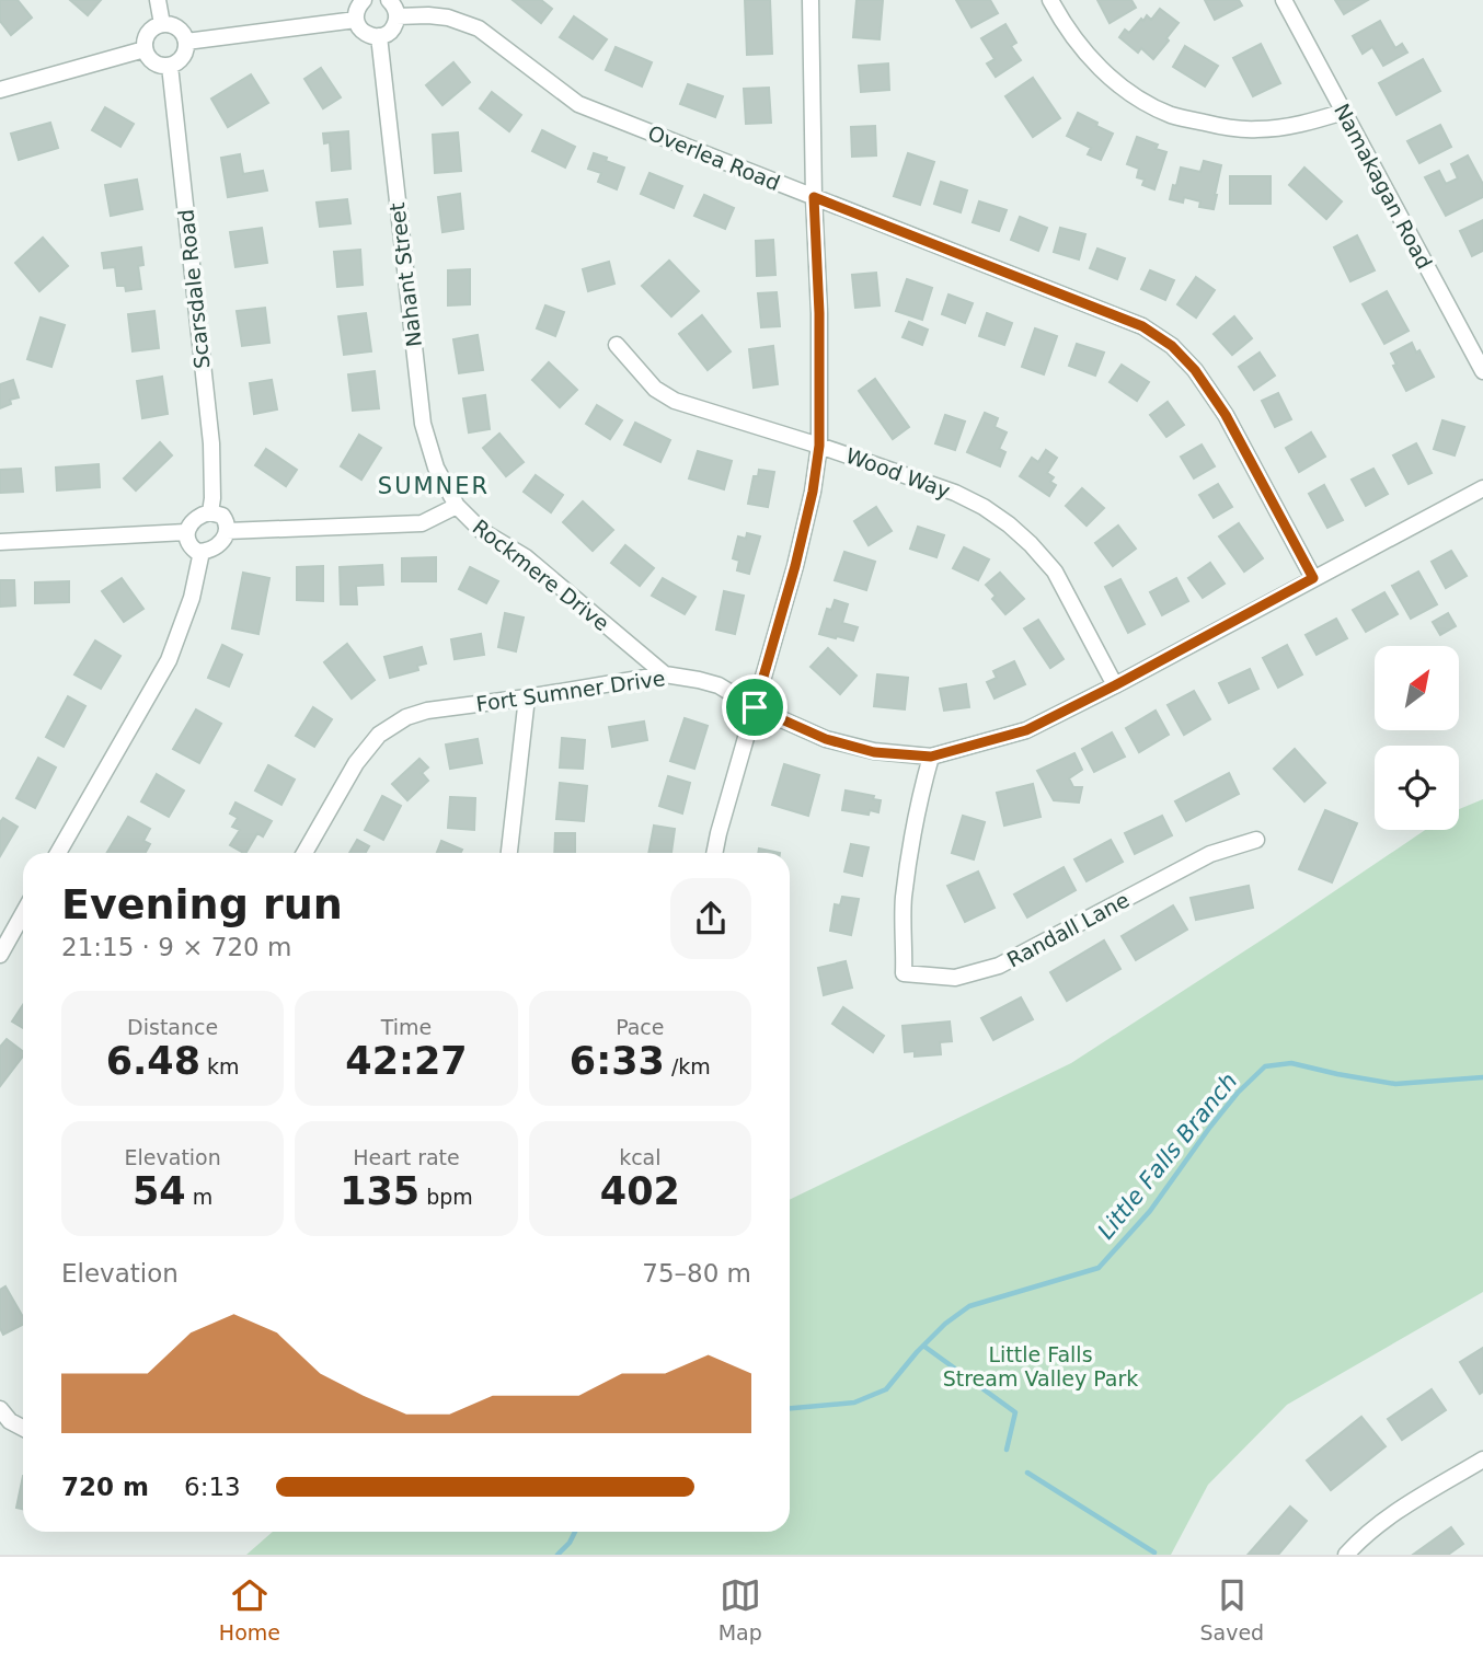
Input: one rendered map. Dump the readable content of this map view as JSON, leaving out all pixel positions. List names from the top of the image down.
{
  "streets": {
    "street": [
      "Overlea Road",
      "Namakagan Road",
      "Nahant Street",
      "Scarsdale Road",
      "Wood Way",
      "Rockmere Drive",
      "Fort Sumner Drive",
      "Randall Lane"
    ]
  },
  "crossings": [
    ["Overlea Road", "Fort Sumner Drive"],
    ["Nahant Street", "Rockmere Drive"],
    ["Scarsdale Road", "Rockmere Drive"],
    ["Wood Way", "Fort Sumner Drive"],
    ["Rockmere Drive", "Fort Sumner Drive"],
    ["Fort Sumner Drive", "Randall Lane"]
  ],
  "districts": ["SUMNER"],
  "water": ["Little Falls Branch"],
  "parks": ["Little Falls Stream Valley Park"],
  "north": "top right",
  "page": {
    "heading": ["Evening run", "21:15 · 9 × 720 m"],
    "stats": [
      ["Distance", "6.48 km"],
      ["Time", "42:27"],
      ["Pace", "6:33 /km"],
      ["Elevation", "54 m"],
      ["Heart rate", "135 bpm"],
      ["kcal", "402"]
    ],
    "chart": ["Elevation", "75–80 m"],
    "list": [
      {
        "name": "720 m",
        "note": "6:13"
      }
    ],
    "tabs": ["Home", "Map", "Saved"]
  }
}
